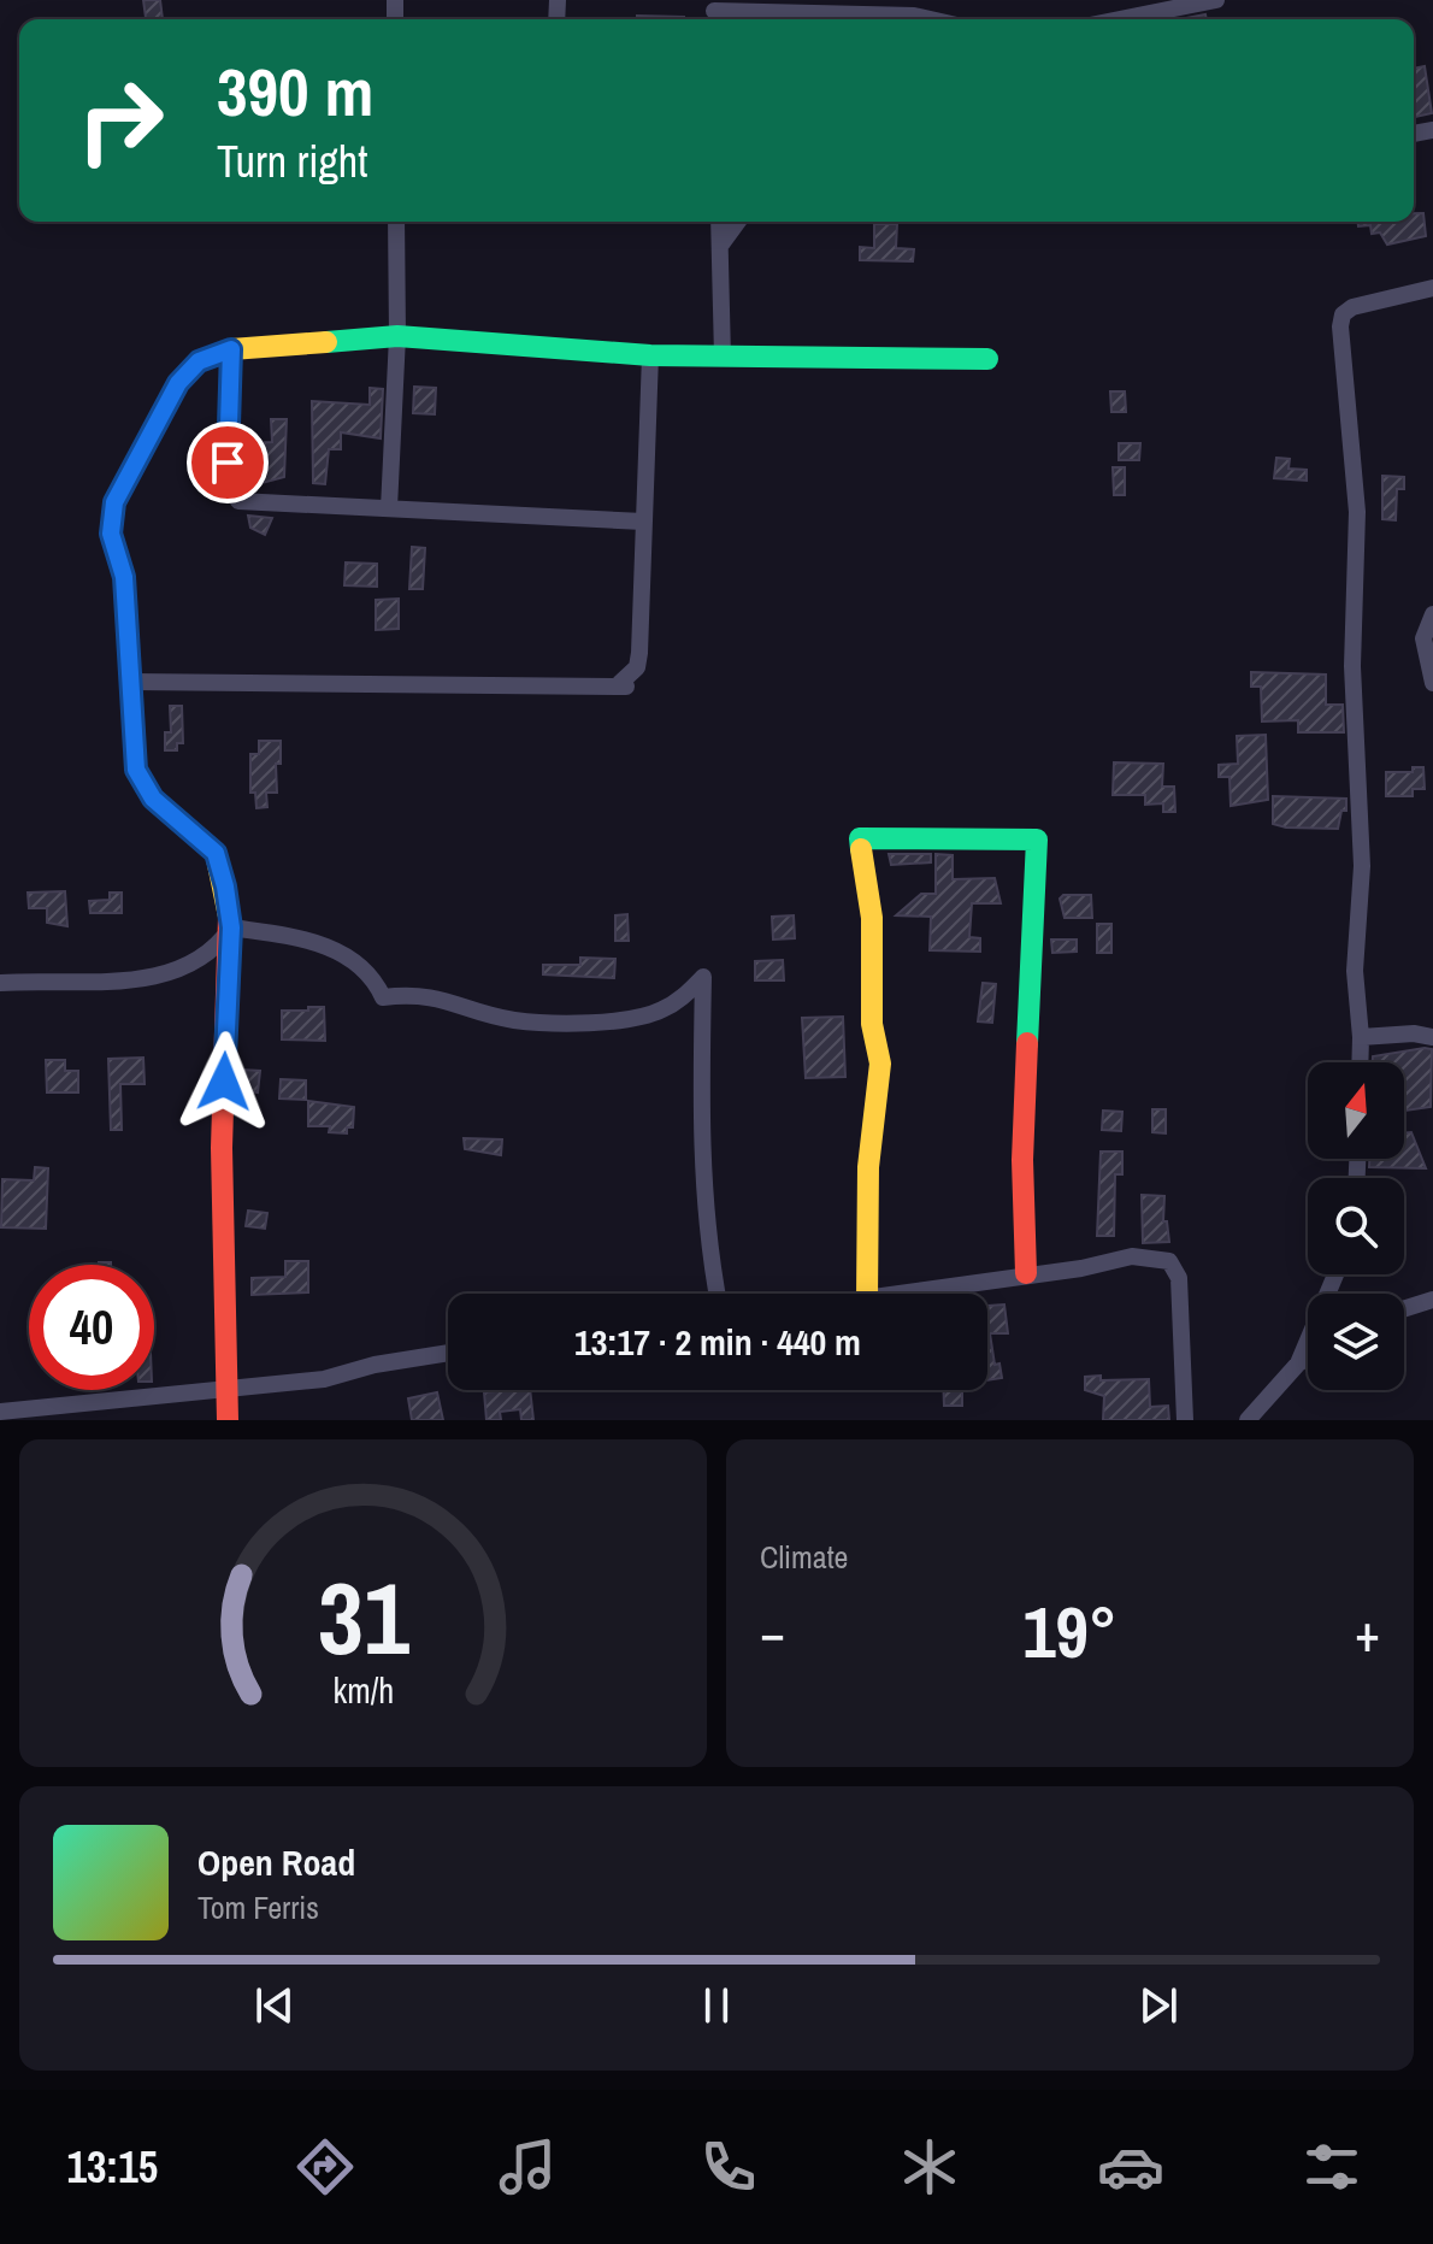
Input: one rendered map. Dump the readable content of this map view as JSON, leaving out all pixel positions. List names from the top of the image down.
{
  "north": "top",
  "page": {
    "turn": ["390 m", "Turn right"],
    "limit": "40",
    "trip": "13:17 · 2 min · 440 m",
    "tile": "Climate",
    "heat": ["−", "19°", "+"],
    "song": ["Open Road", "Tom Ferris"],
    "tabs": "13:15",
    "gauge": ["31", "km/h"]
  }
}
